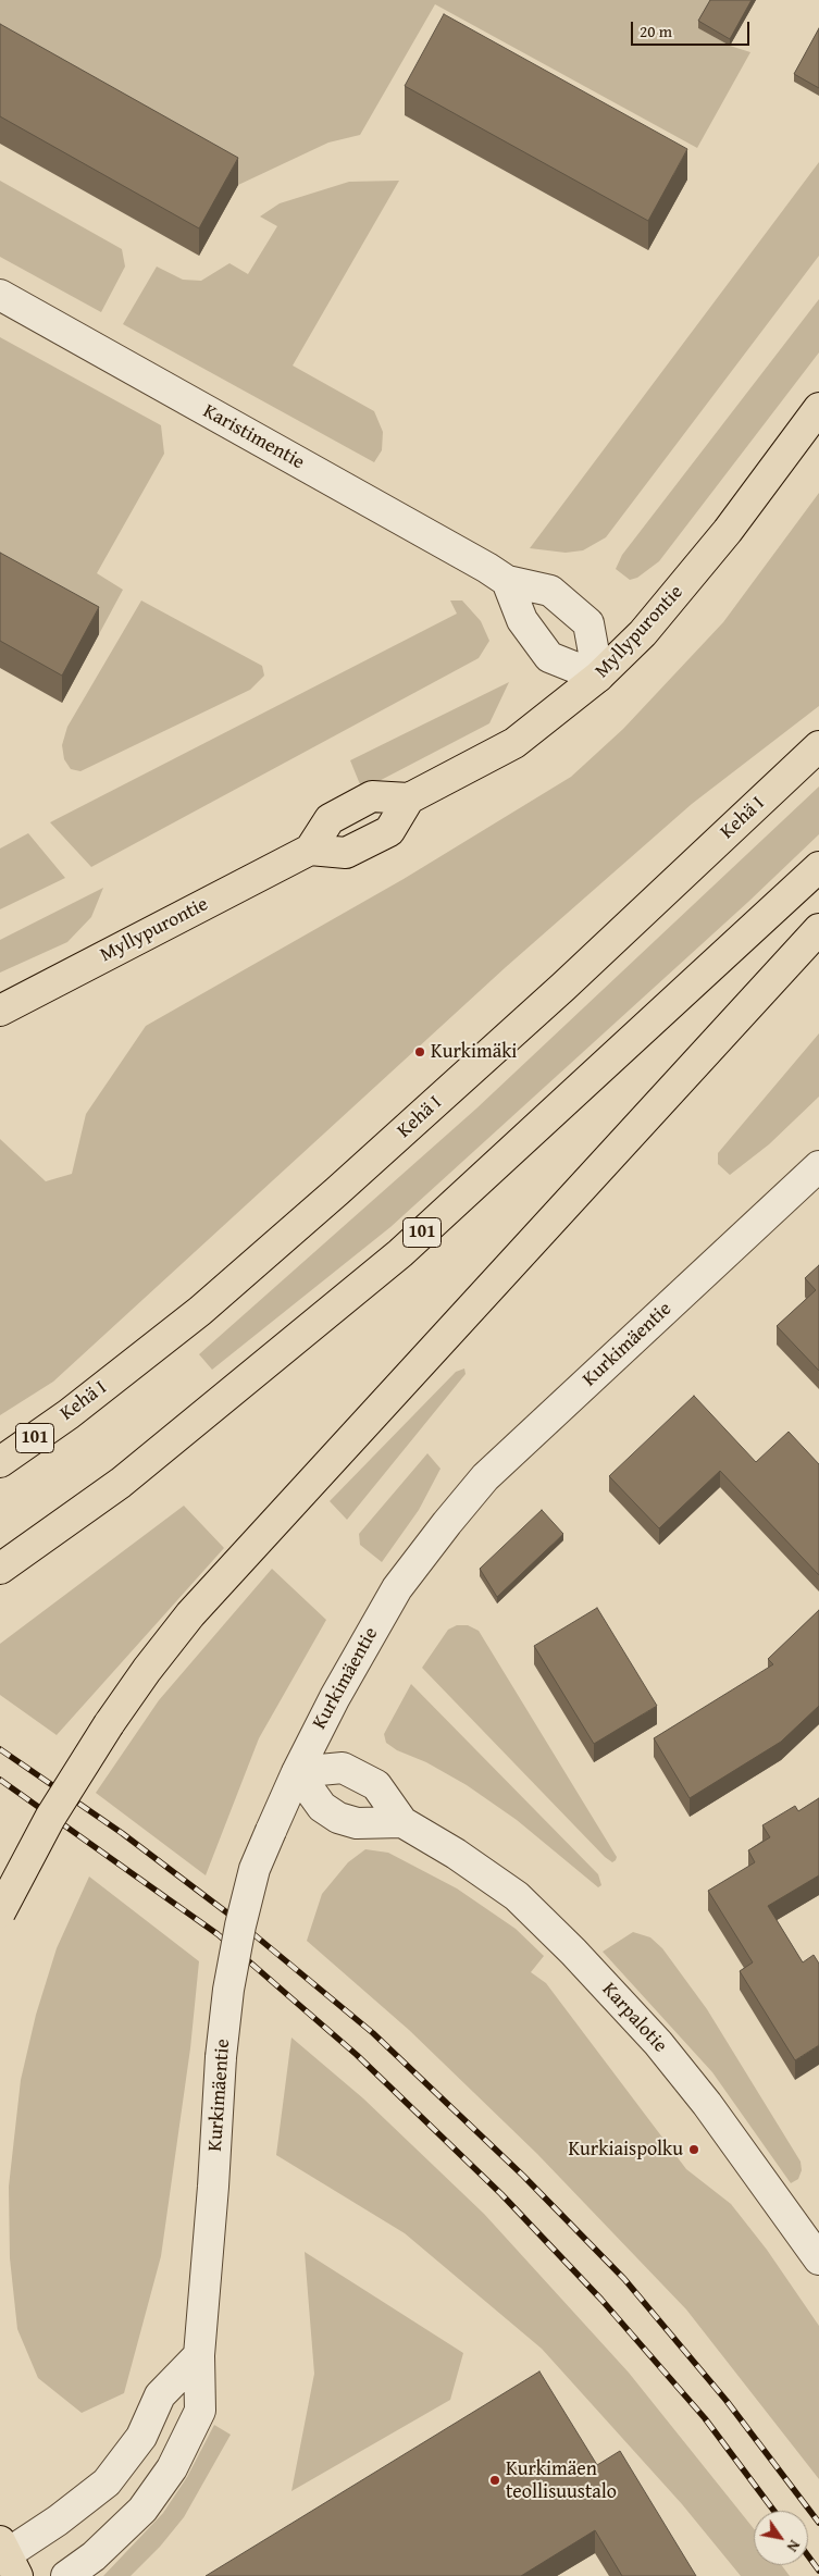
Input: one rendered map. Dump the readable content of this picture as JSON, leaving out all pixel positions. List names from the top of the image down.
{
  "streets": {
    "main road": ["Myllypurontie", "Kehä I", "101"],
    "street": ["Karistimentie", "Kurkimäentie", "Karpalotie"]
  },
  "crossings": [
    ["Karistimentie", "Myllypurontie"],
    ["Kurkimäentie", "Karpalotie"]
  ],
  "places": ["Kurkimäki", "Kurkiaispolku", "Kurkimäen teollisuustalo"],
  "scale_bar": "20 m",
  "north": "bottom right"
}
